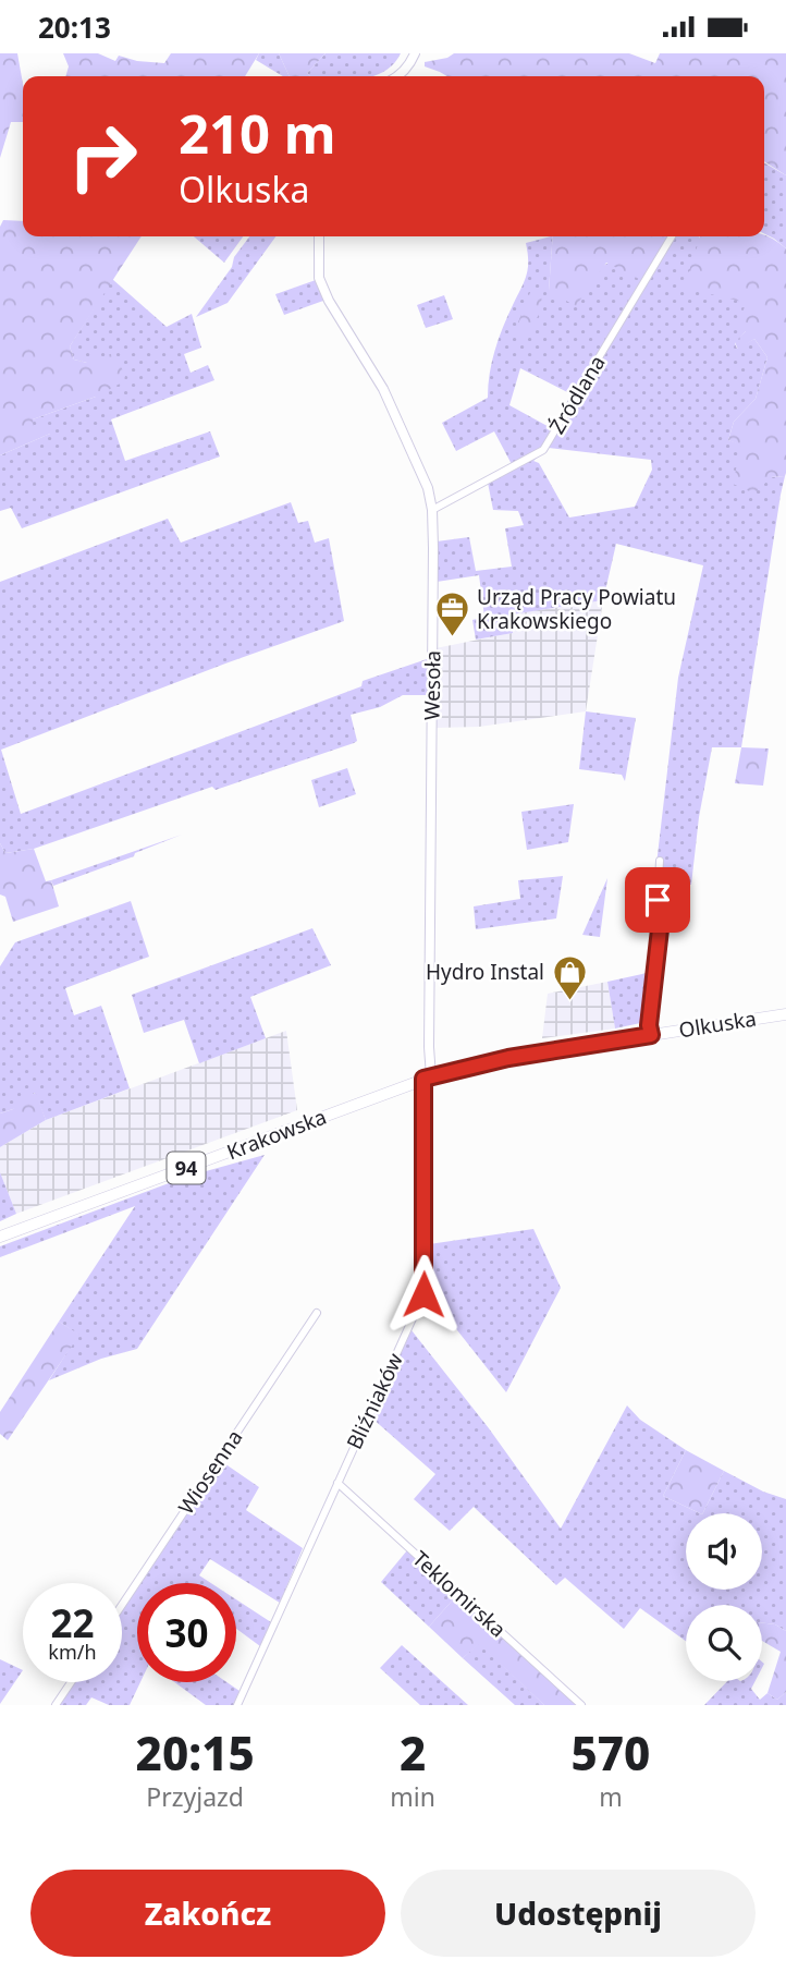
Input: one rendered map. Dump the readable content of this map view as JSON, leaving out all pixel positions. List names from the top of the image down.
{
  "streets": {
    "main road": ["Olkuska", "Krakowska", "94"],
    "street": [
      "Źródlana",
      "Wesoła",
      "Bliźniaków",
      "Wiosenna",
      "Teklomirska"
    ]
  },
  "crossings": [
    ["Źródlana", "Wesoła"],
    ["Wesoła", "Olkuska"],
    ["Wesoła", "Krakowska"],
    ["Wesoła", "Bliźniaków"],
    ["Olkuska", "Krakowska"],
    ["Olkuska", "Bliźniaków"],
    ["Krakowska", "Bliźniaków"],
    ["Bliźniaków", "Teklomirska"]
  ],
  "places": {
    "office": ["Urząd Pracy Powiatu Krakowskiego"],
    "shop": ["Hydro Instal"]
  },
  "page": {
    "status": "20:13",
    "turn": ["210 m", "Olkuska"],
    "speed": "22 km/h",
    "limit": "30",
    "eta": [
      "20:15",
      "Przyjazd",
      "2",
      "min",
      "570",
      "m"
    ],
    "buttons": ["Zakończ", "Udostępnij"]
  }
}
